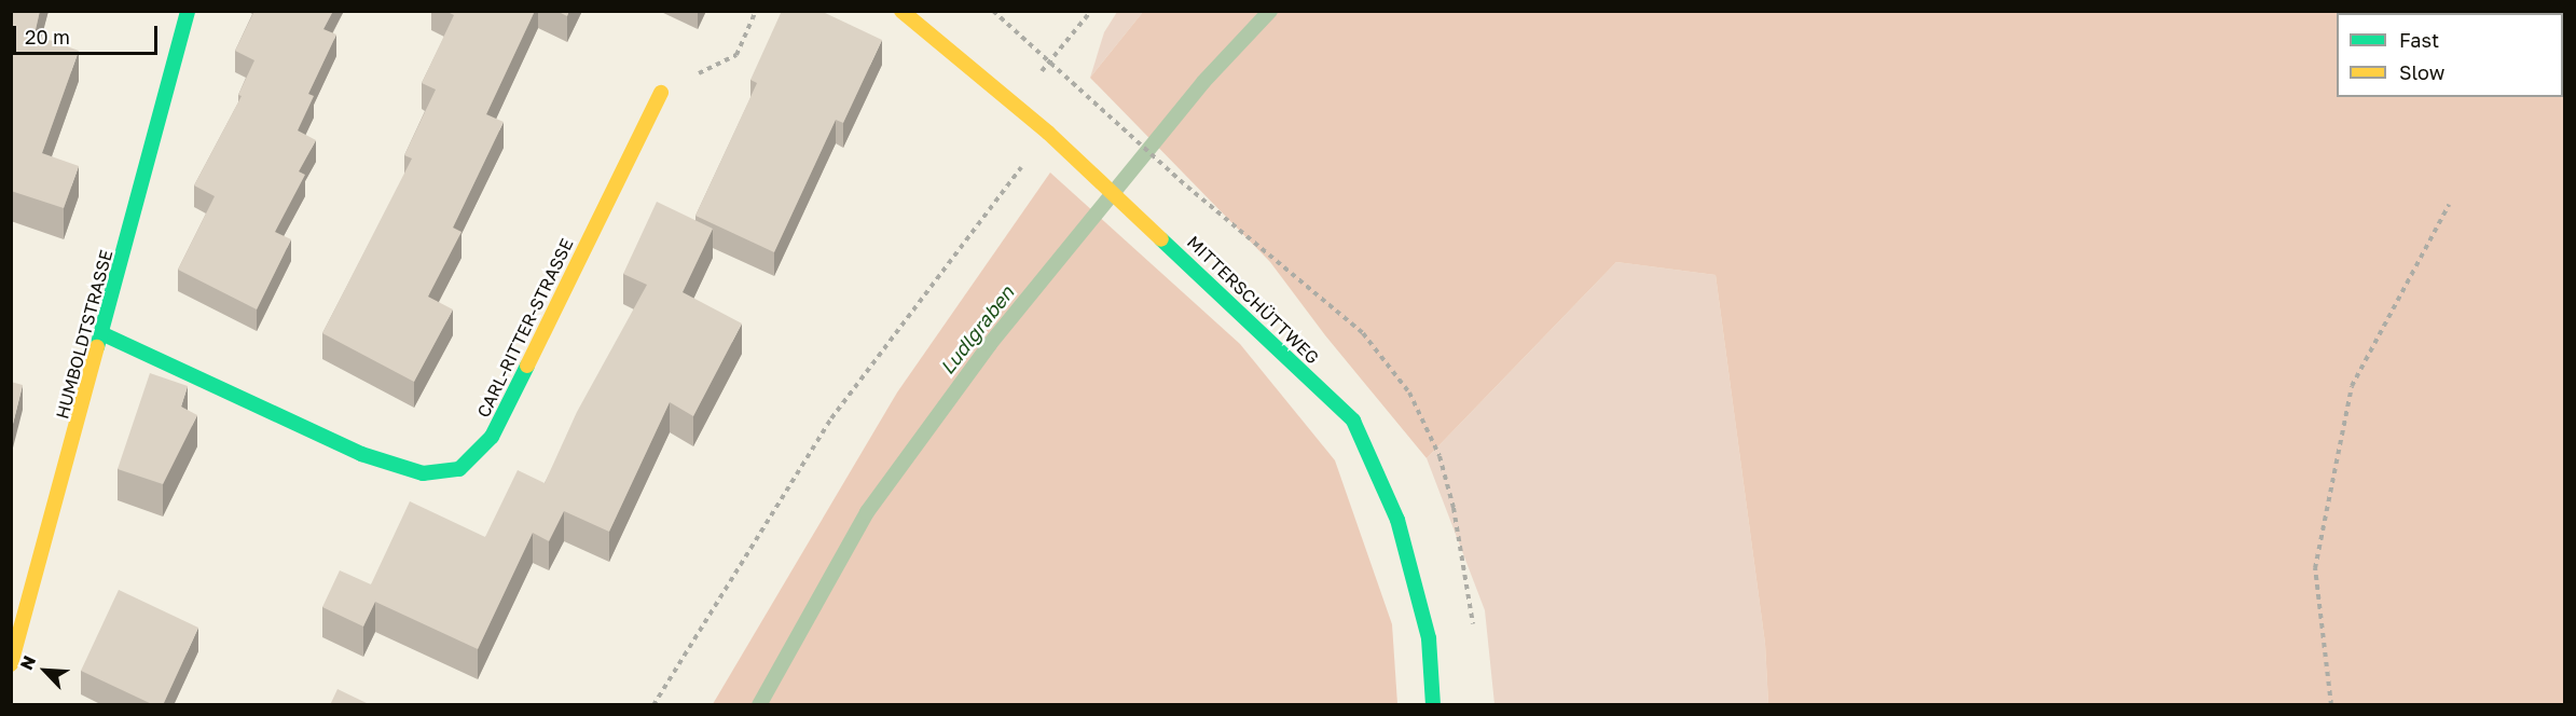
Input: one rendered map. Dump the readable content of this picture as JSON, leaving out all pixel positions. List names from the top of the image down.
{
  "streets": {
    "street": ["MITTERSCHÜTTWEG", "CARL-RITTER-STRASSE", "HUMBOLDTSTRASSE"]
  },
  "crossings": [
    ["CARL-RITTER-STRASSE", "HUMBOLDTSTRASSE"]
  ],
  "water": ["Ludlgraben"],
  "legend": ["Fast", "Slow"],
  "scale_bar": "20 m",
  "north": "top left"
}
